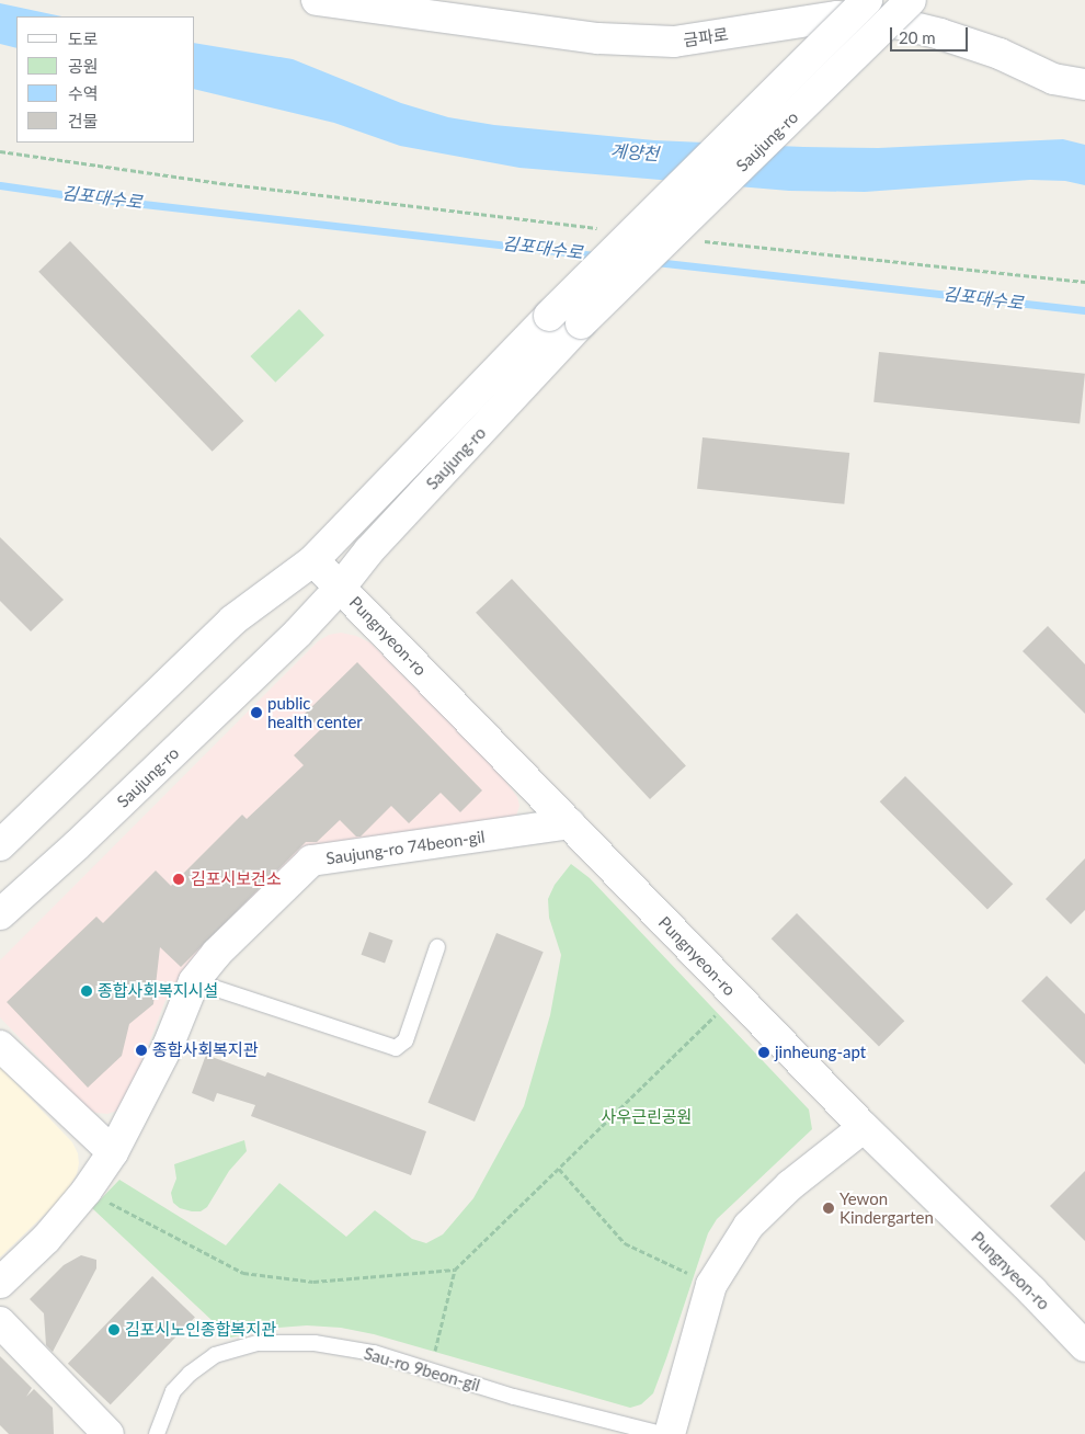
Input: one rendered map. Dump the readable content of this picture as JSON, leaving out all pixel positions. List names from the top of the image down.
{
  "streets": {
    "street": [
      "금파로",
      "Saujung-ro",
      "Pungnyeon-ro",
      "Saujung-ro 74beon-gil"
    ],
    "lane": ["Sau-ro 9beon-gil"]
  },
  "crossings": [
    ["Saujung-ro", "Pungnyeon-ro"],
    ["Pungnyeon-ro", "Saujung-ro 74beon-gil"]
  ],
  "water": ["계양천", "김포대수로"],
  "parks": ["사우근린공원"],
  "places": [
    "public health center",
    "김포시보건소",
    "종합사회복지시설",
    "종합사회복지관",
    "jinheung-apt",
    "Yewon Kindergarten",
    "김포시노인종합복지관"
  ],
  "legend": [
    "도로",
    "공원",
    "수역",
    "건물"
  ],
  "scale_bar": "20 m"
}
